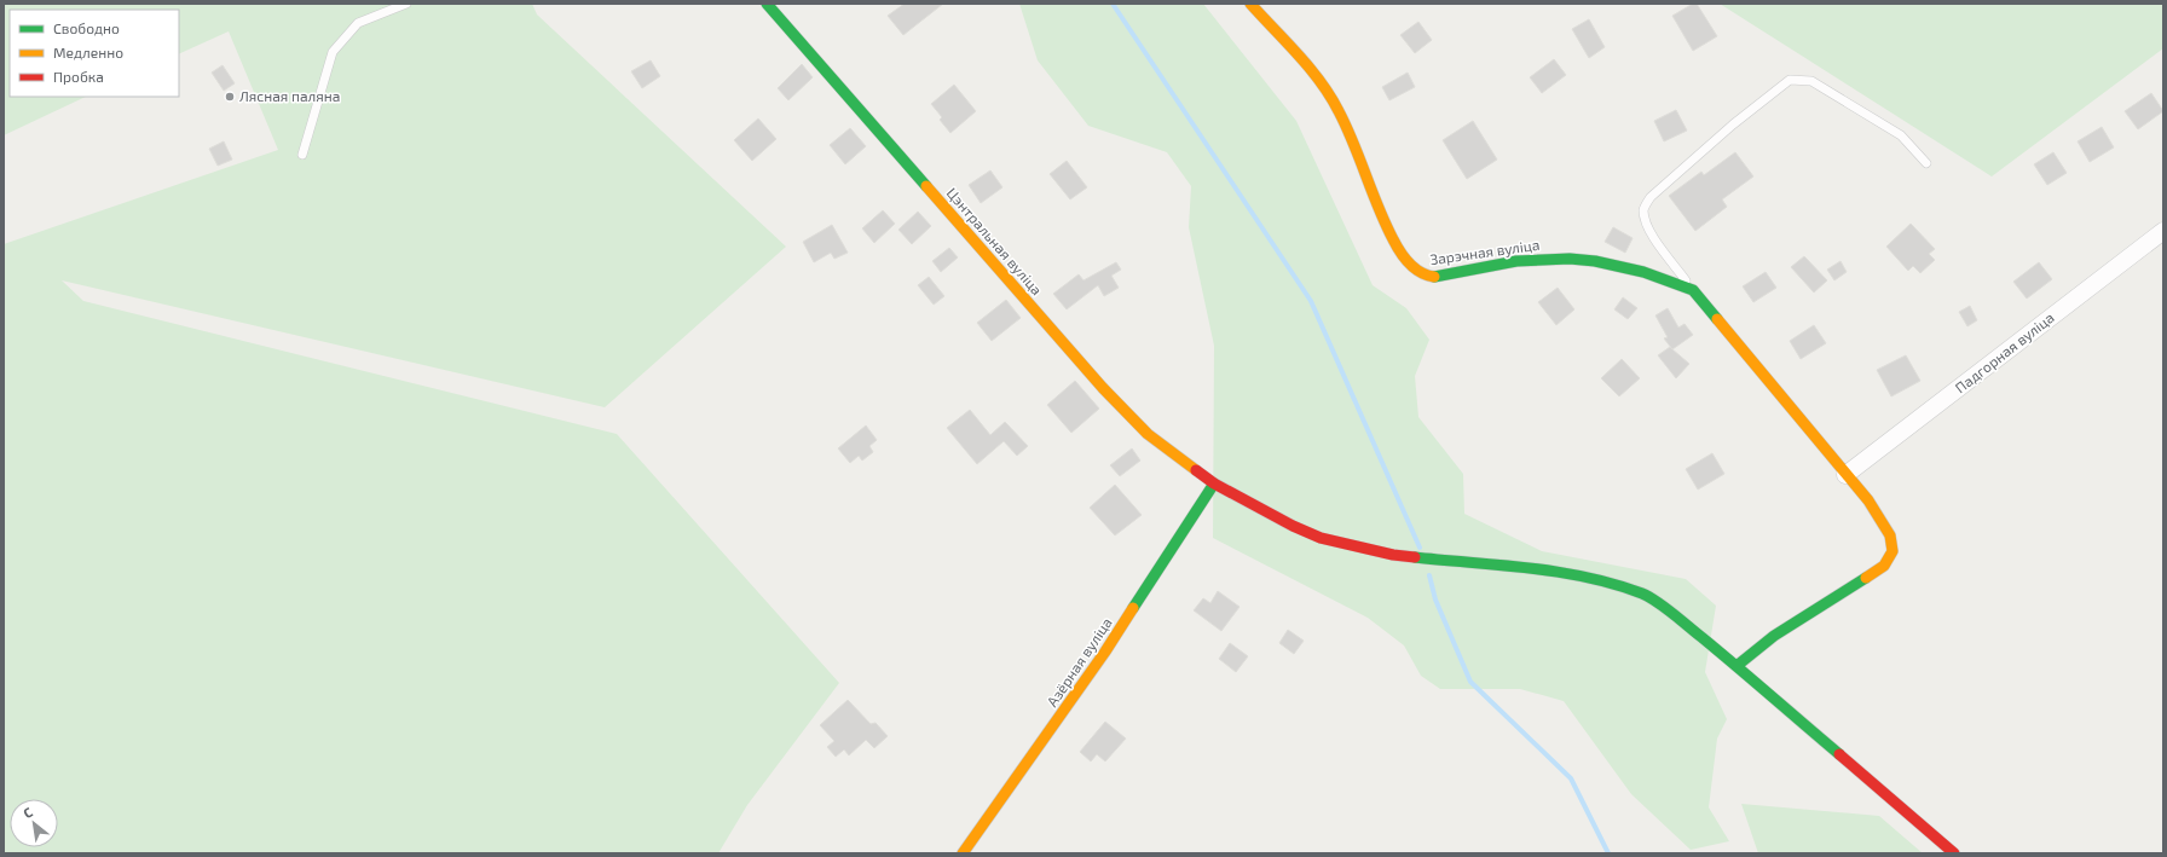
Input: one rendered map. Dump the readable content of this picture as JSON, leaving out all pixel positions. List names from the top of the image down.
{
  "streets": {
    "street": [
      "Цэнтральная вуліца",
      "Зарэчная вуліца",
      "Падгорная вуліца",
      "Азёрная вуліца"
    ]
  },
  "crossings": [
    ["Цэнтральная вуліца", "Зарэчная вуліца"],
    ["Цэнтральная вуліца", "Азёрная вуліца"],
    ["Зарэчная вуліца", "Падгорная вуліца"]
  ],
  "places": ["Лясная паляна"],
  "legend": ["Свободно", "Медленно", "Пробка"],
  "north": "top left"
}
